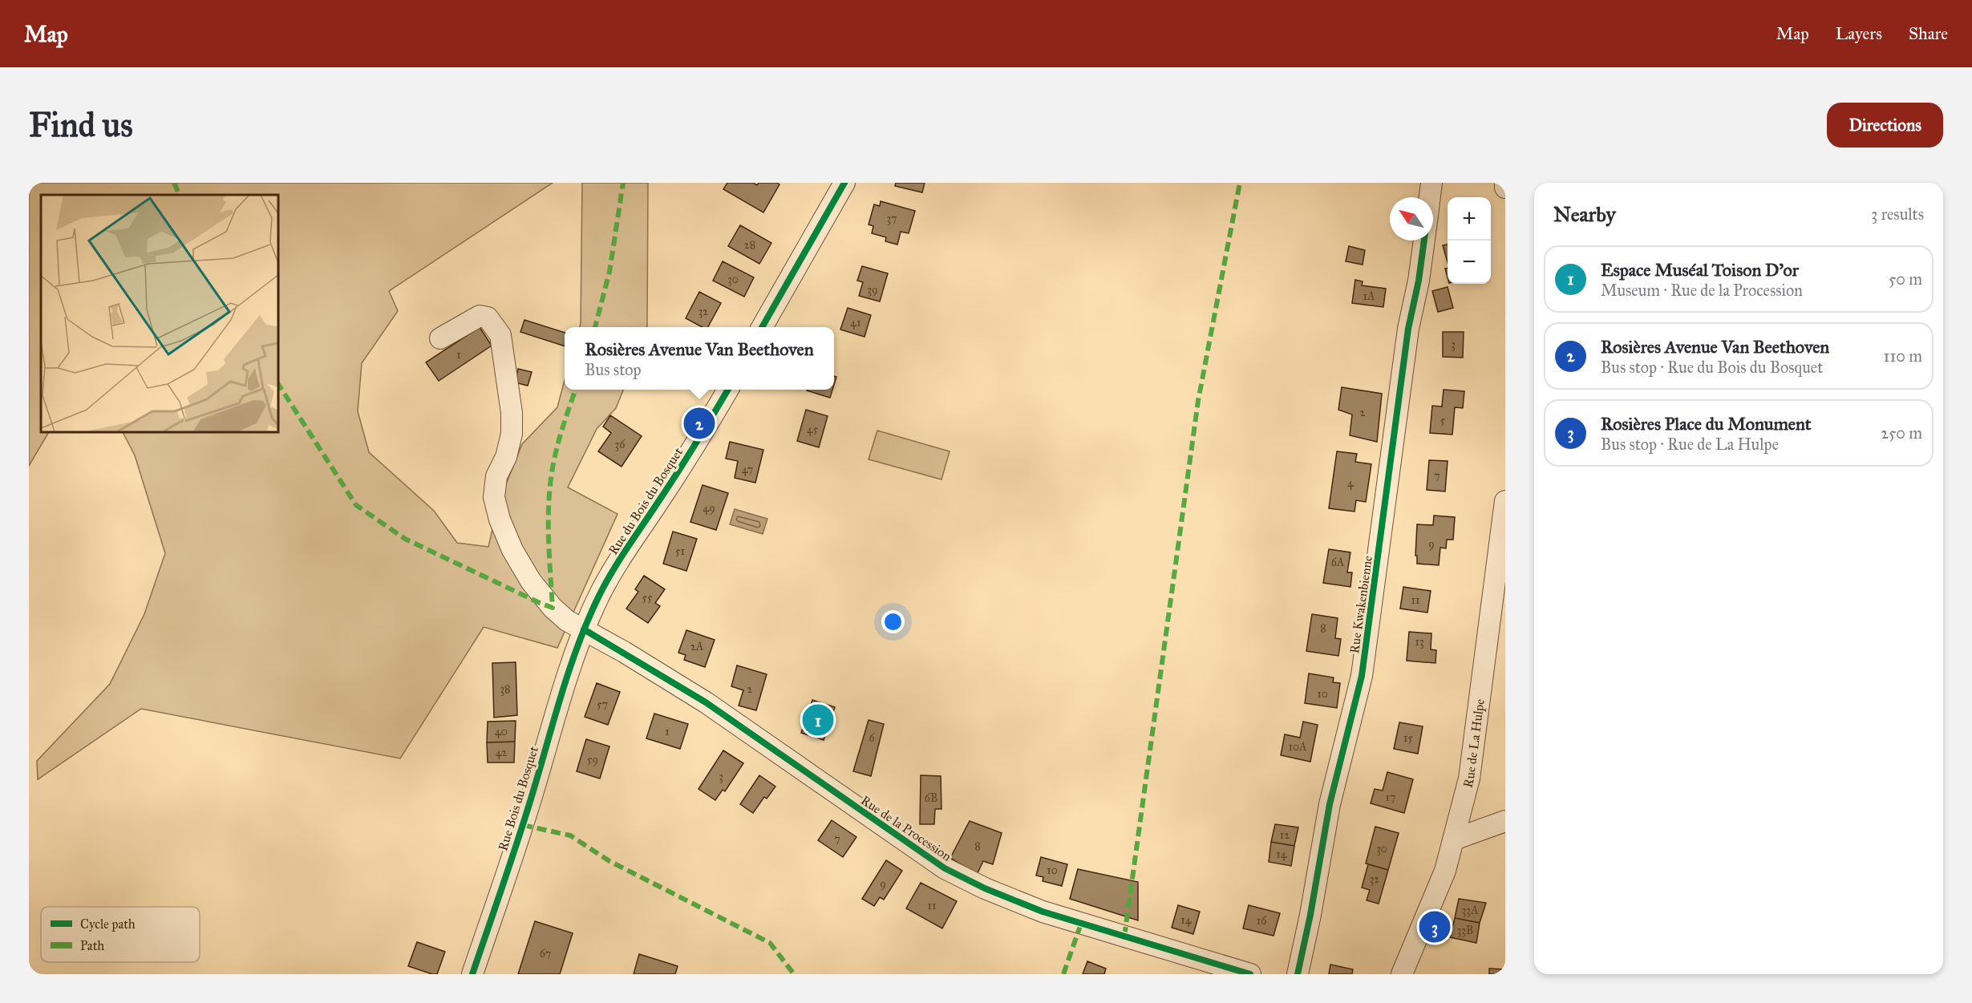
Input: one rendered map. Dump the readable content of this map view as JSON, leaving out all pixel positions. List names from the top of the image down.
{
  "streets": {
    "street": [
      "Rue du Bois du Bosquet",
      "Rue Kwakenbienne",
      "Rue de La Hulpe",
      "Rue Bois du Bosquet",
      "Rue de la Procession"
    ]
  },
  "crossings": [
    ["Rue du Bois du Bosquet", "Rue Bois du Bosquet"],
    ["Rue du Bois du Bosquet", "Rue de la Procession"],
    ["Rue Bois du Bosquet", "Rue de la Procession"]
  ],
  "house_numbers": [
    "37",
    "28",
    "30",
    "39",
    "1A",
    "32",
    "41",
    "3",
    "1",
    "2",
    "5",
    "45",
    "36",
    "47",
    "7",
    "4",
    "49",
    "9",
    "51",
    "6A",
    "55",
    "11",
    "8",
    "13",
    "2A",
    "38",
    "2",
    "10",
    "57",
    "40",
    "1",
    "6",
    "15",
    "10A",
    "42",
    "59",
    "3",
    "17",
    "6B",
    "12",
    "7",
    "8",
    "30",
    "14",
    "10",
    "32",
    "9",
    "11",
    "33A",
    "14",
    "16",
    "33B",
    "67"
  ],
  "legend": ["Cycle path", "Path"],
  "north": "top left",
  "page": {
    "header": "Map",
    "nav": ["Map", "Layers", "Share"],
    "buttons": "Directions",
    "title": "Find us",
    "heading": ["Nearby", "3 results"],
    "map_buttons": ["+", "−"],
    "list": [
      {
        "mark": "1",
        "name": "Espace Muséal Toison D'or",
        "note": "Museum · Rue de la Procession",
        "value": "50 m"
      },
      {
        "mark": "2",
        "name": "Rosières Avenue Van Beethoven",
        "note": "Bus stop · Rue du Bois du Bosquet",
        "value": "110 m"
      },
      {
        "mark": "3",
        "name": "Rosières Place du Monument",
        "note": "Bus stop · Rue de La Hulpe",
        "value": "250 m"
      }
    ],
    "popup": ["Rosières Avenue Van Beethoven", "Bus stop"],
    "pins": ["2", "1", "3"]
  }
}
